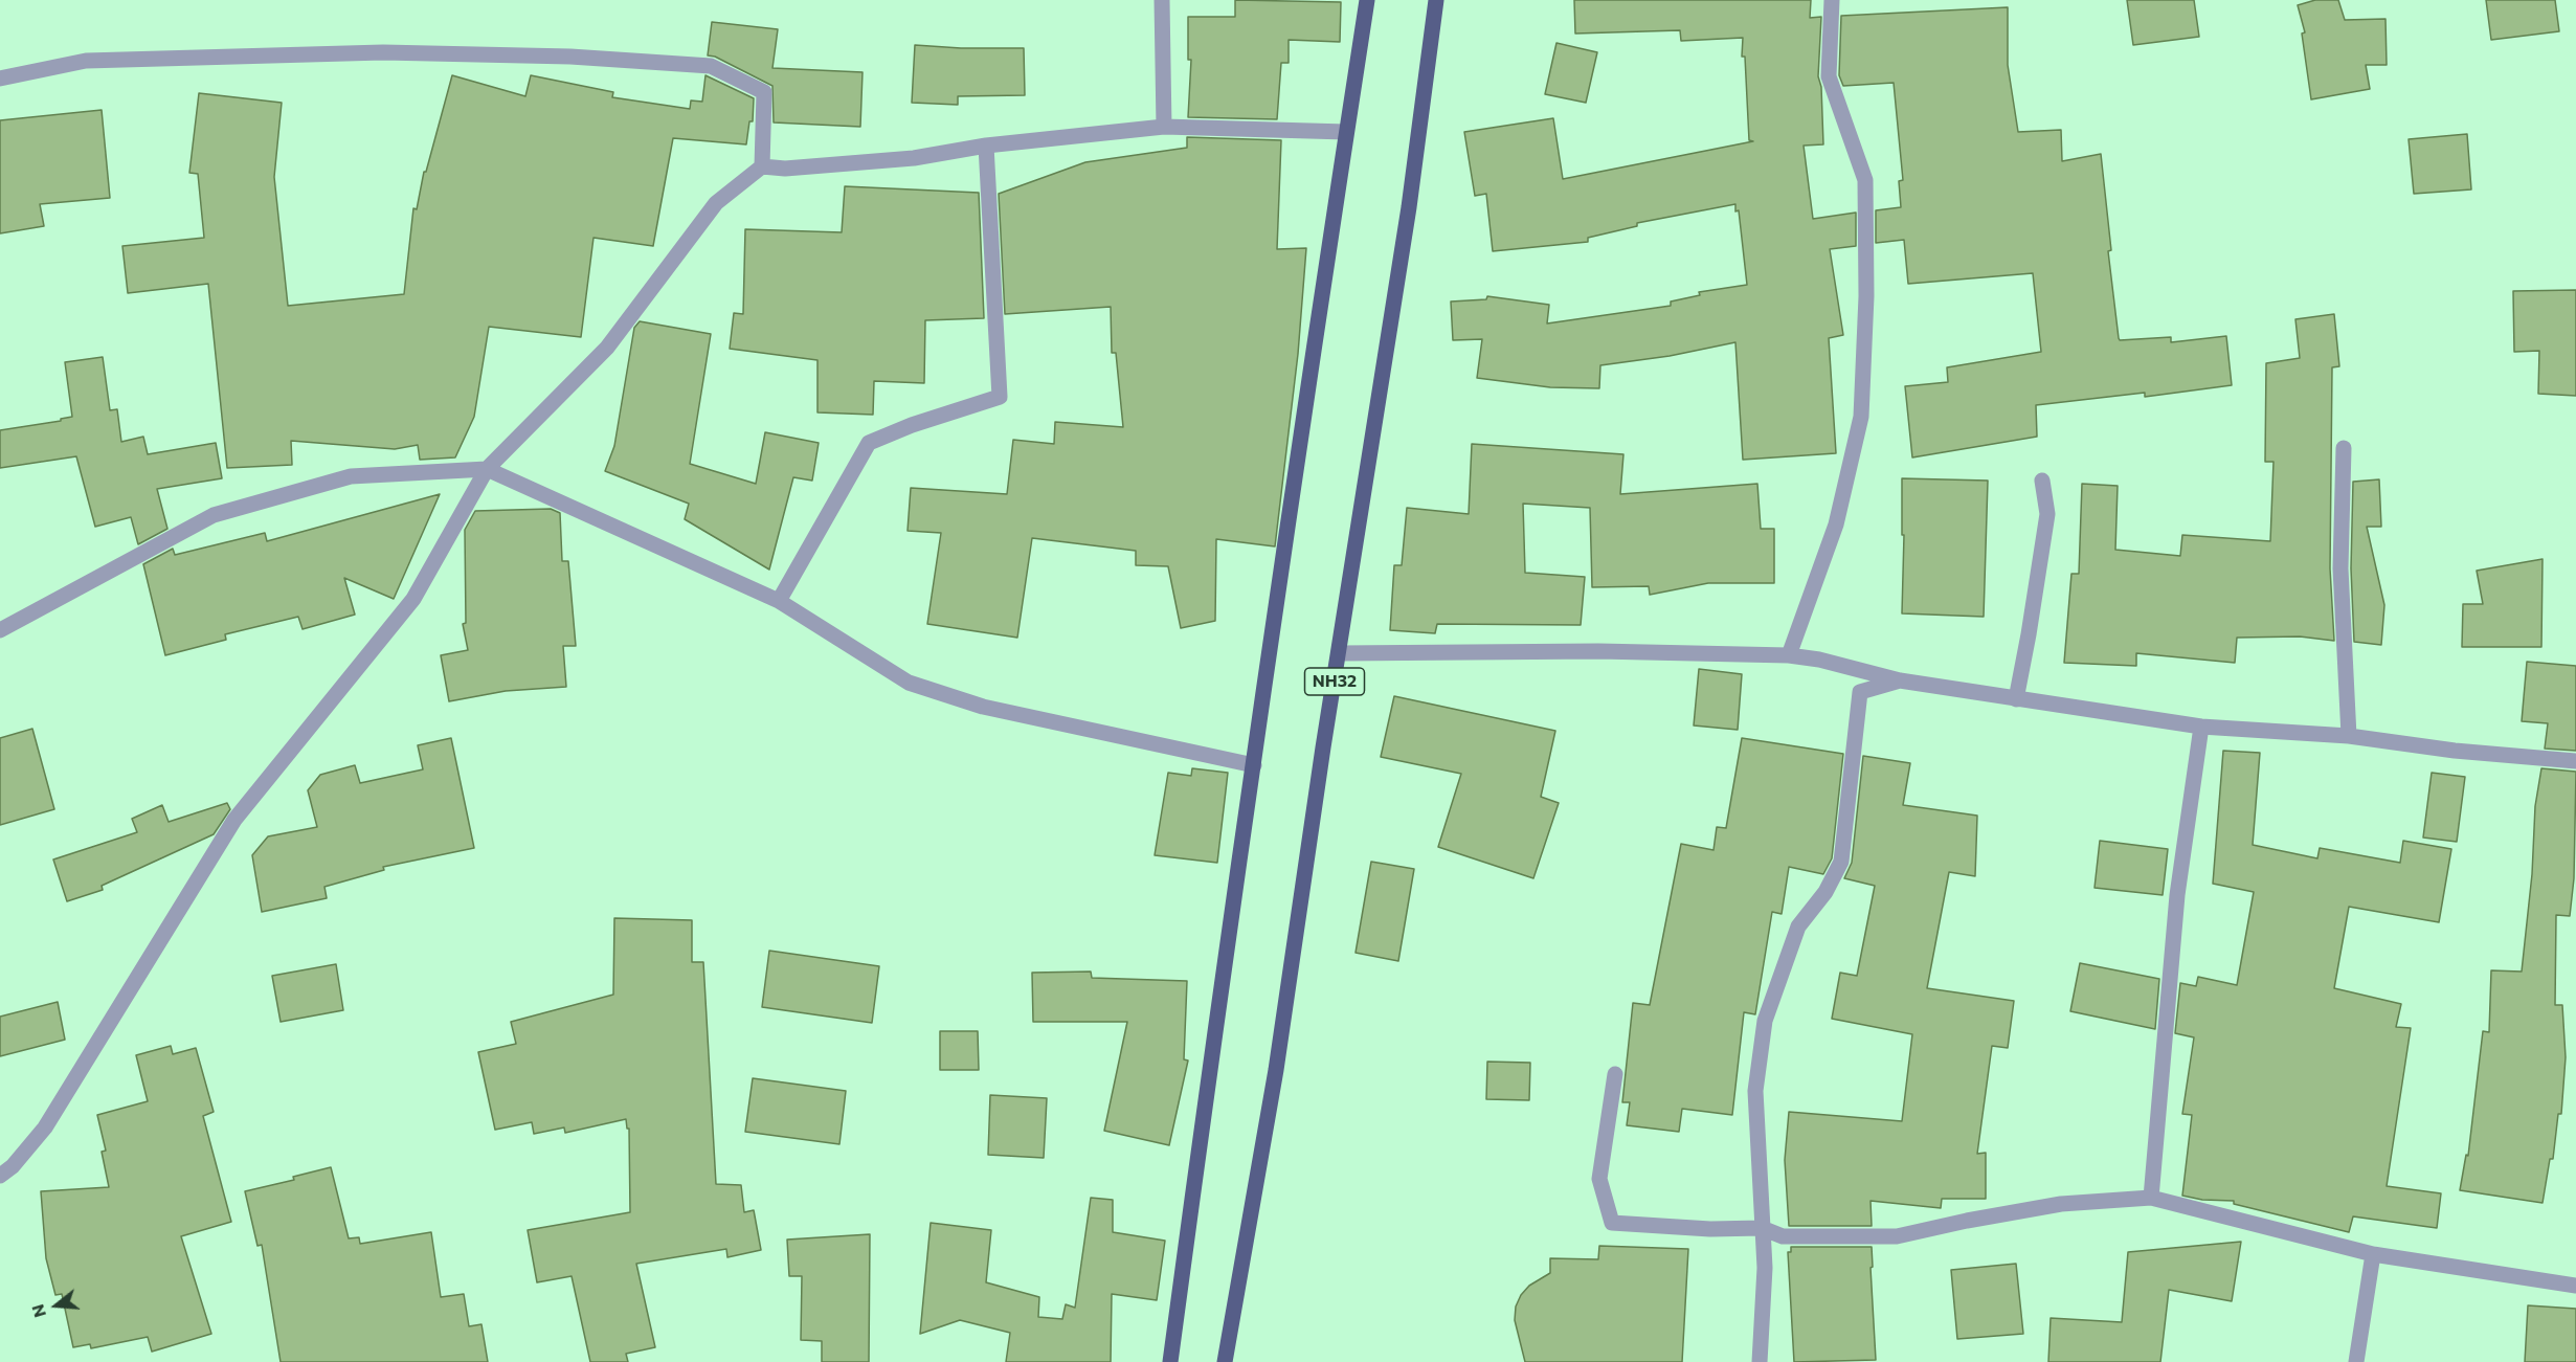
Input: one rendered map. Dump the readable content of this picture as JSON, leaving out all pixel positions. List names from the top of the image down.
{
  "streets": {
    "main road": ["NH32"]
  },
  "north": "left"
}
